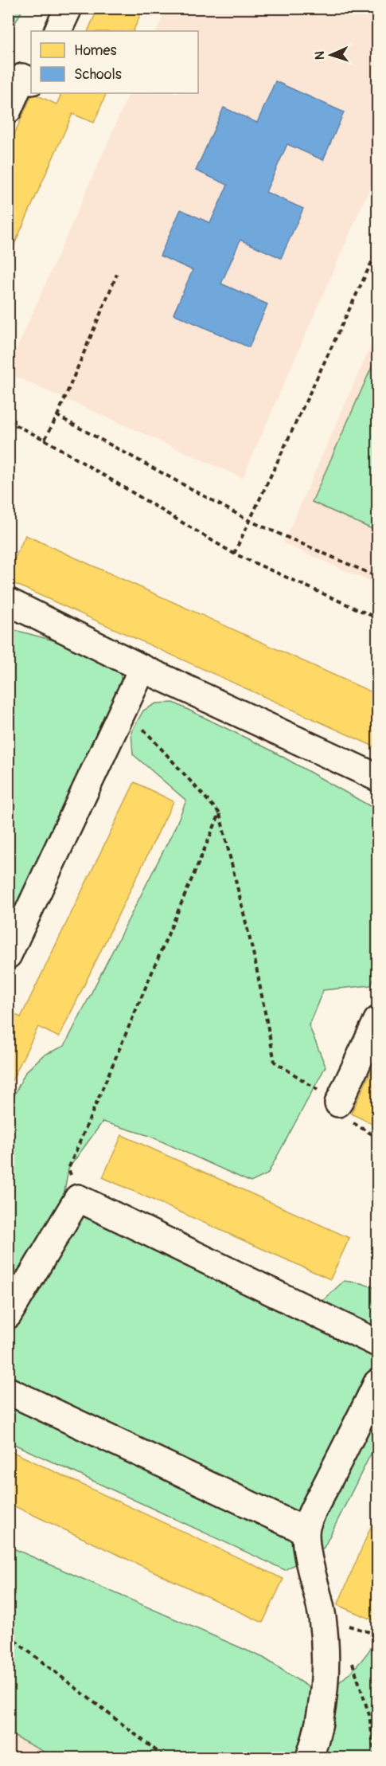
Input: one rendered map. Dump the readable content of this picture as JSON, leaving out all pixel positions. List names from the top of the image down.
{
  "legend": ["Homes", "Schools"],
  "north": "left"
}
